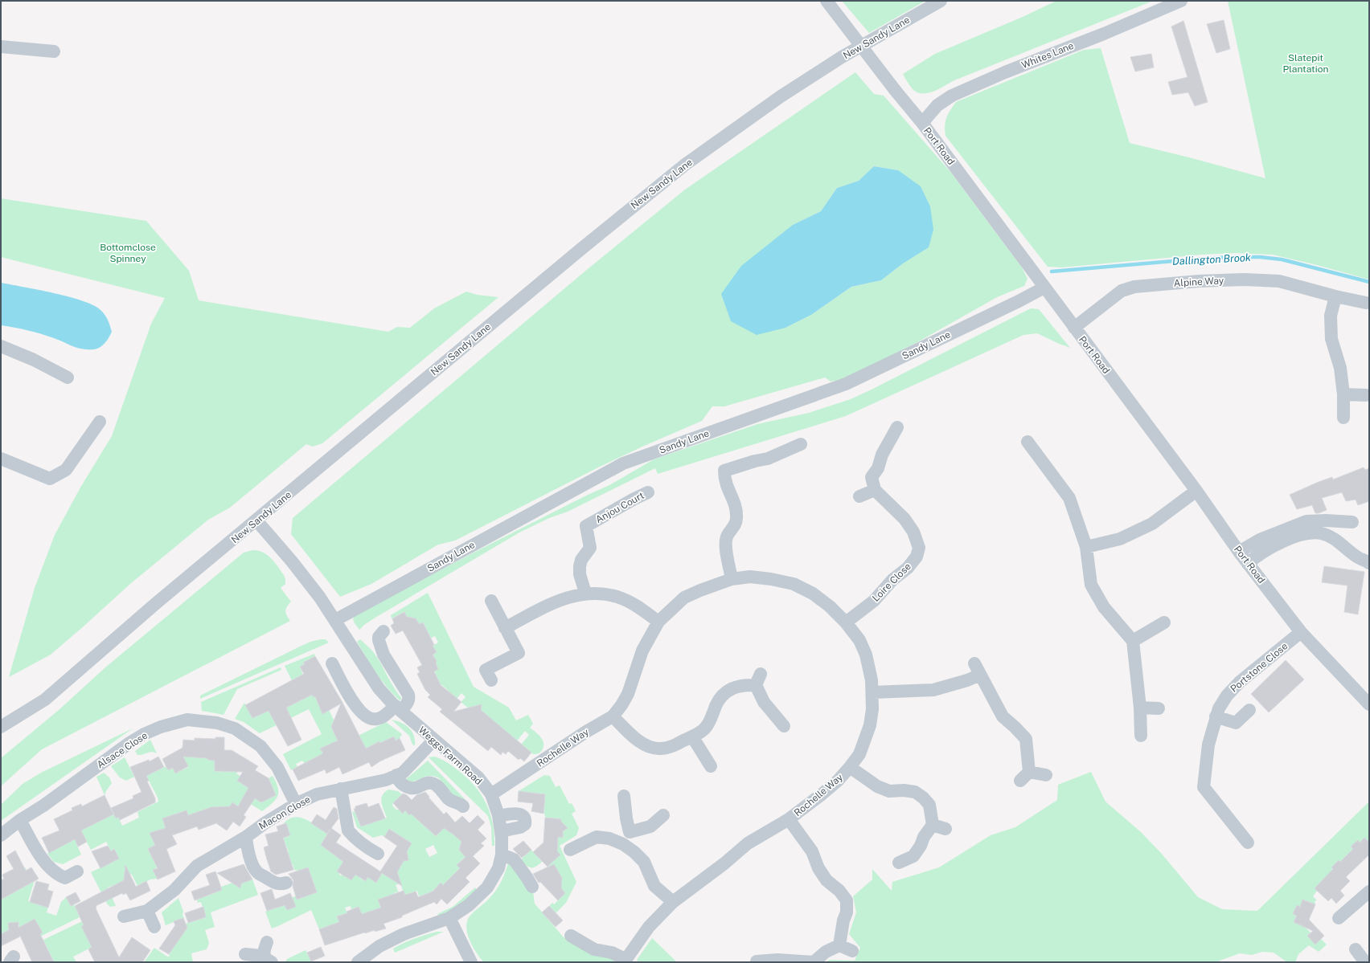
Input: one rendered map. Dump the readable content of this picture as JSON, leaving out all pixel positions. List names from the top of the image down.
{
  "streets": {
    "street": [
      "New Sandy Lane",
      "Whites Lane",
      "Port Road",
      "Alpine Way",
      "Sandy Lane",
      "Anjou Court",
      "Loire Close",
      "Portstone Close",
      "Rochelle Way",
      "Alsace Close",
      "Weggs Farm Road",
      "Macon Close"
    ]
  },
  "crossings": [
    ["New Sandy Lane", "Weggs Farm Road"],
    ["Whites Lane", "Port Road"],
    ["Port Road", "Alpine Way"],
    ["Port Road", "Sandy Lane"],
    ["Port Road", "Portstone Close"],
    ["Sandy Lane", "Weggs Farm Road"],
    ["Loire Close", "Rochelle Way"],
    ["Rochelle Way", "Weggs Farm Road"],
    ["Alsace Close", "Macon Close"],
    ["Weggs Farm Road", "Macon Close"]
  ],
  "water": ["Dallington Brook"],
  "parks": ["Slatepit Plantation", "Bottomclose Spinney"]
}
